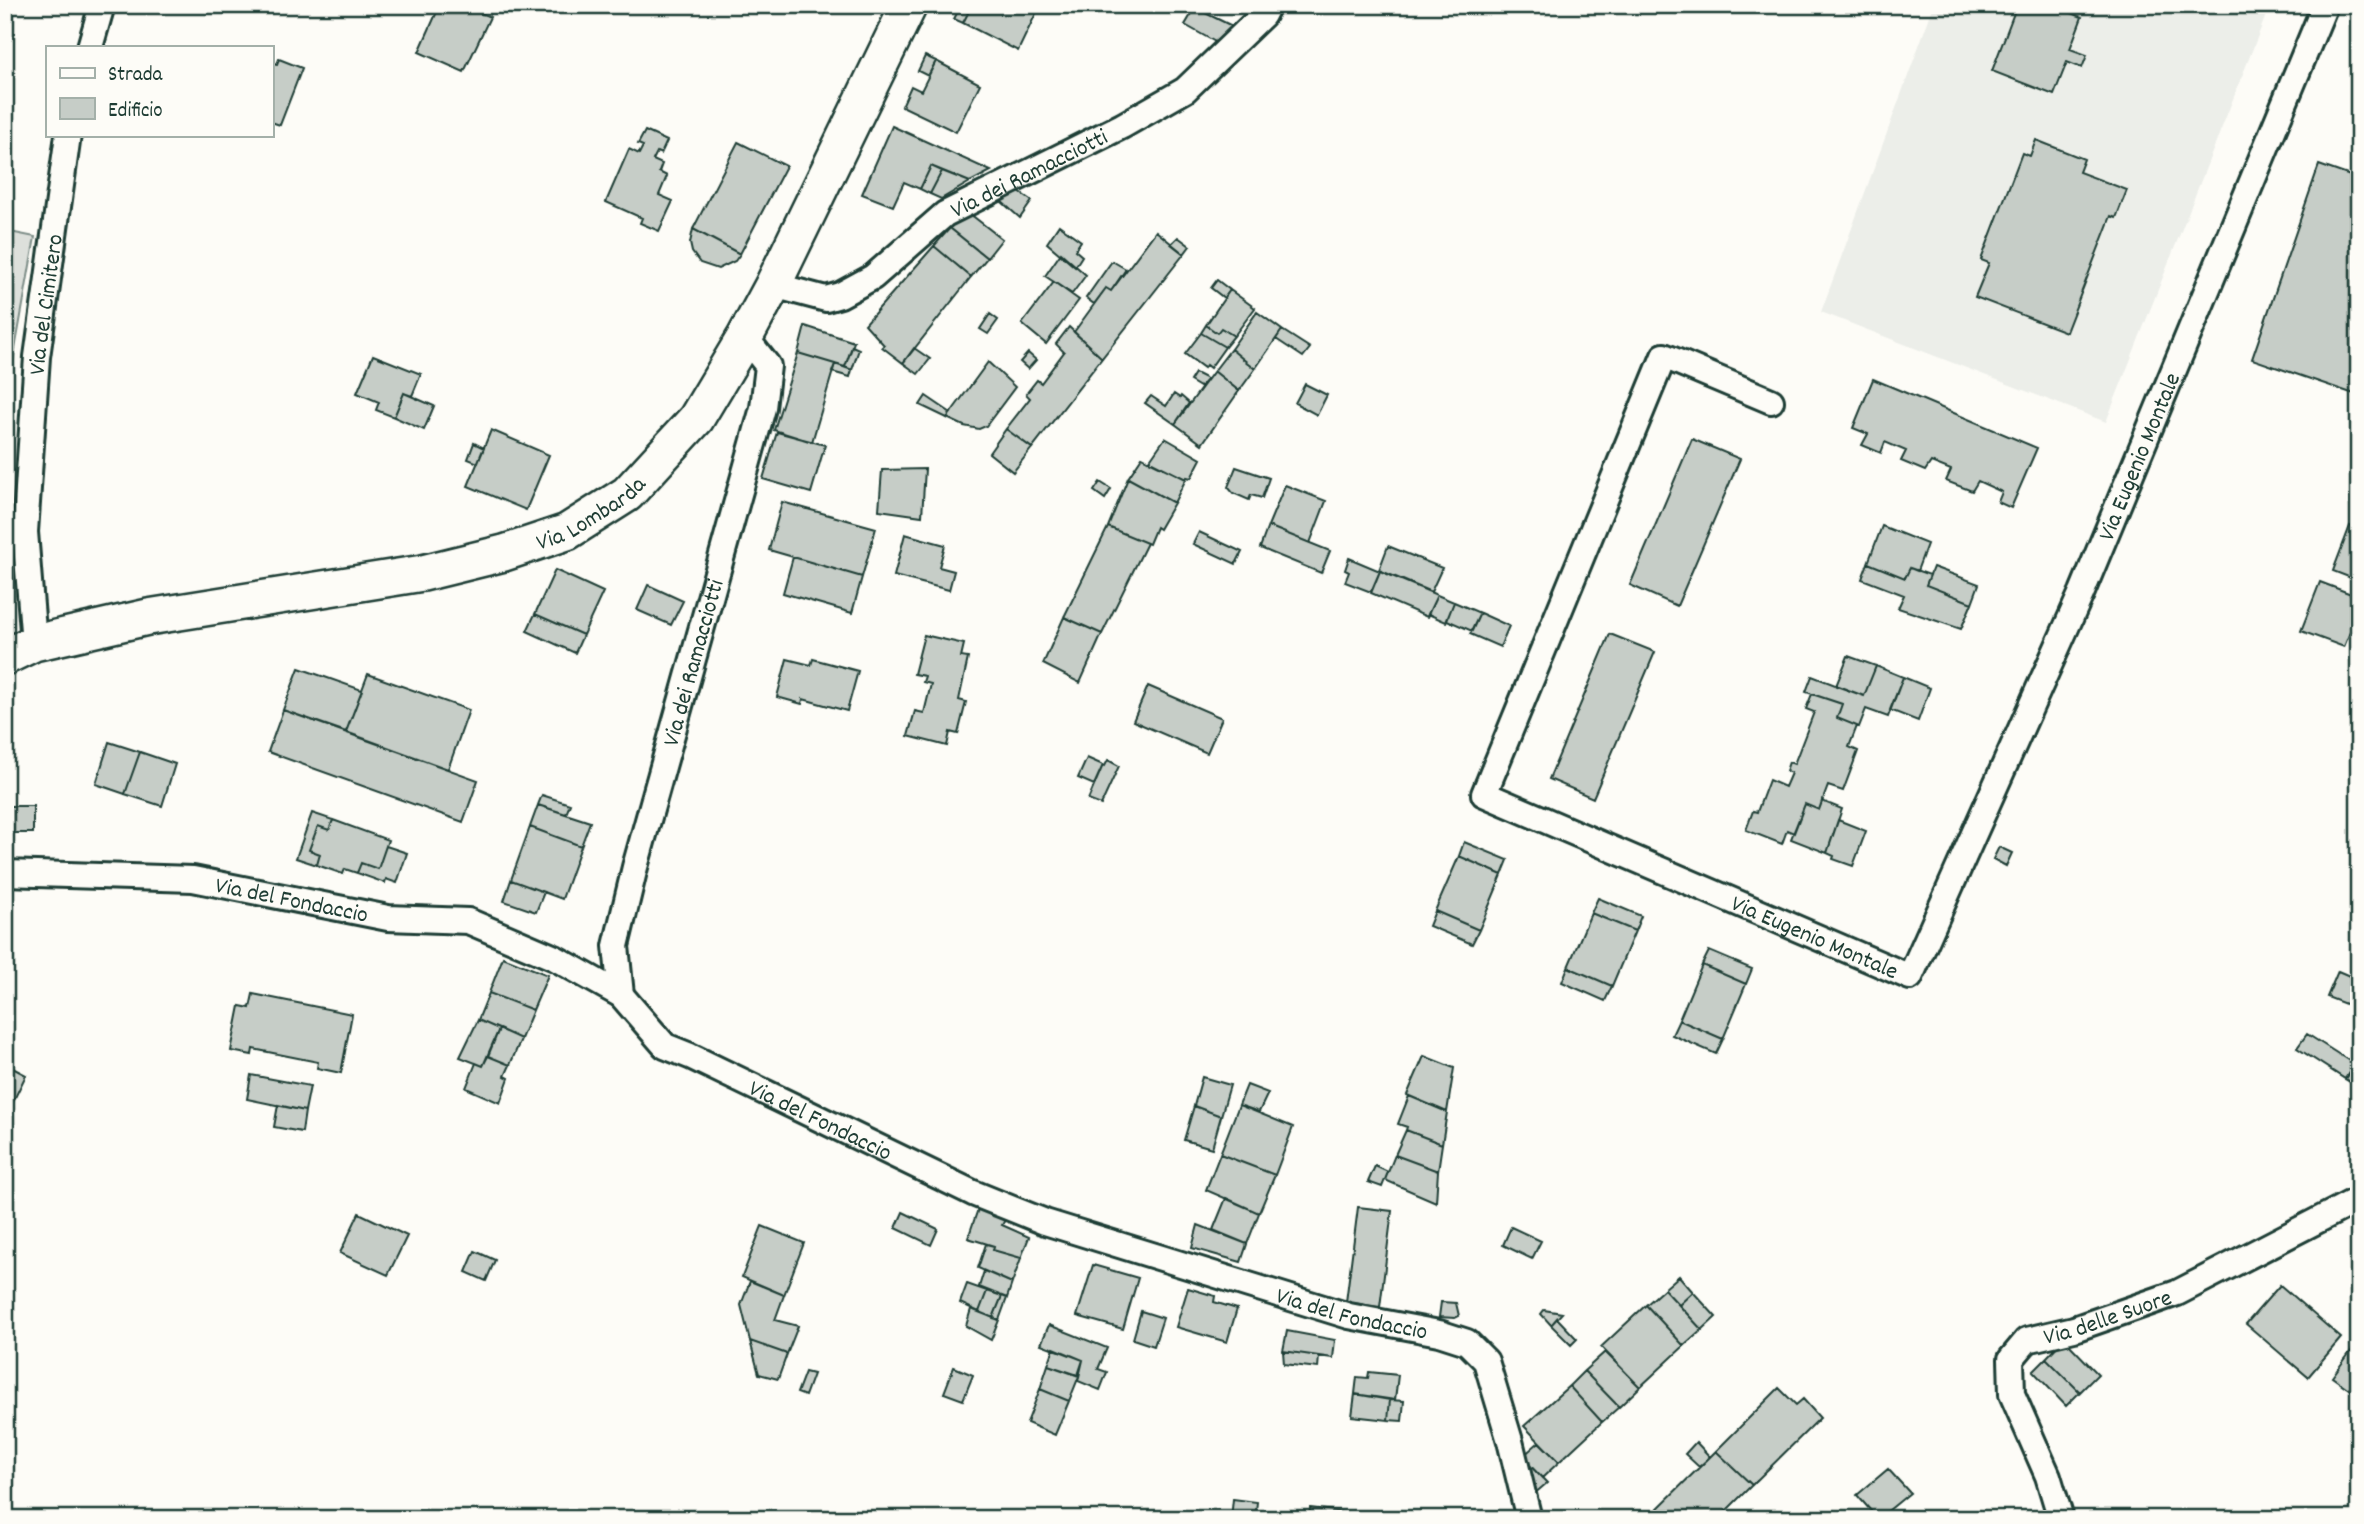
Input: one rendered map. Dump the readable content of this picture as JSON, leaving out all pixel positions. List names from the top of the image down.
{
  "streets": {
    "street": [
      "Via dei Ramacciotti",
      "Via del Cimitero",
      "Via Eugenio Montale",
      "Via Lombarda",
      "Via del Fondaccio",
      "Via delle Suore"
    ]
  },
  "crossings": [
    ["Via dei Ramacciotti", "Via Lombarda"],
    ["Via dei Ramacciotti", "Via del Fondaccio"],
    ["Via del Cimitero", "Via Lombarda"]
  ],
  "legend": ["Strada", "Edificio"]
}
